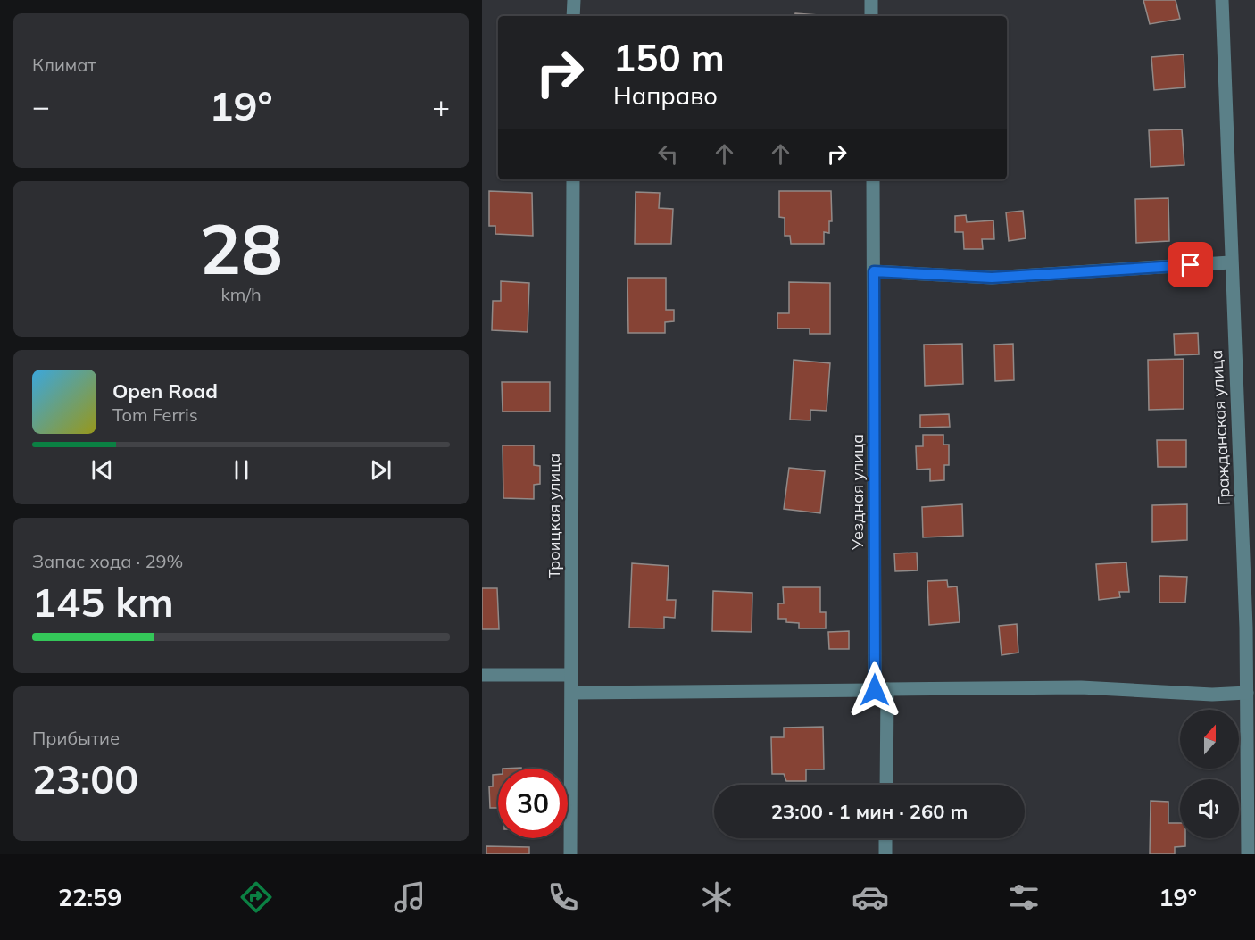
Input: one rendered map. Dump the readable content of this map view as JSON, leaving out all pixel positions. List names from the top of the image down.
{
  "streets": {
    "street": ["Гражданская улица", "Уездная улица", "Троицкая улица"]
  },
  "north": "top",
  "page": {
    "tile": [
      "Климат",
      ["28", "km/h"],
      ["Запас хода · 29%", "145 km"],
      ["Прибытие", "23:00"]
    ],
    "turn": ["150 m", "Направо"],
    "heat": ["−", "19°", "+"],
    "song": ["Open Road", "Tom Ferris"],
    "limit": "30",
    "trip": "23:00 · 1 мин · 260 m",
    "tabs": ["22:59", "19°"]
  }
}
